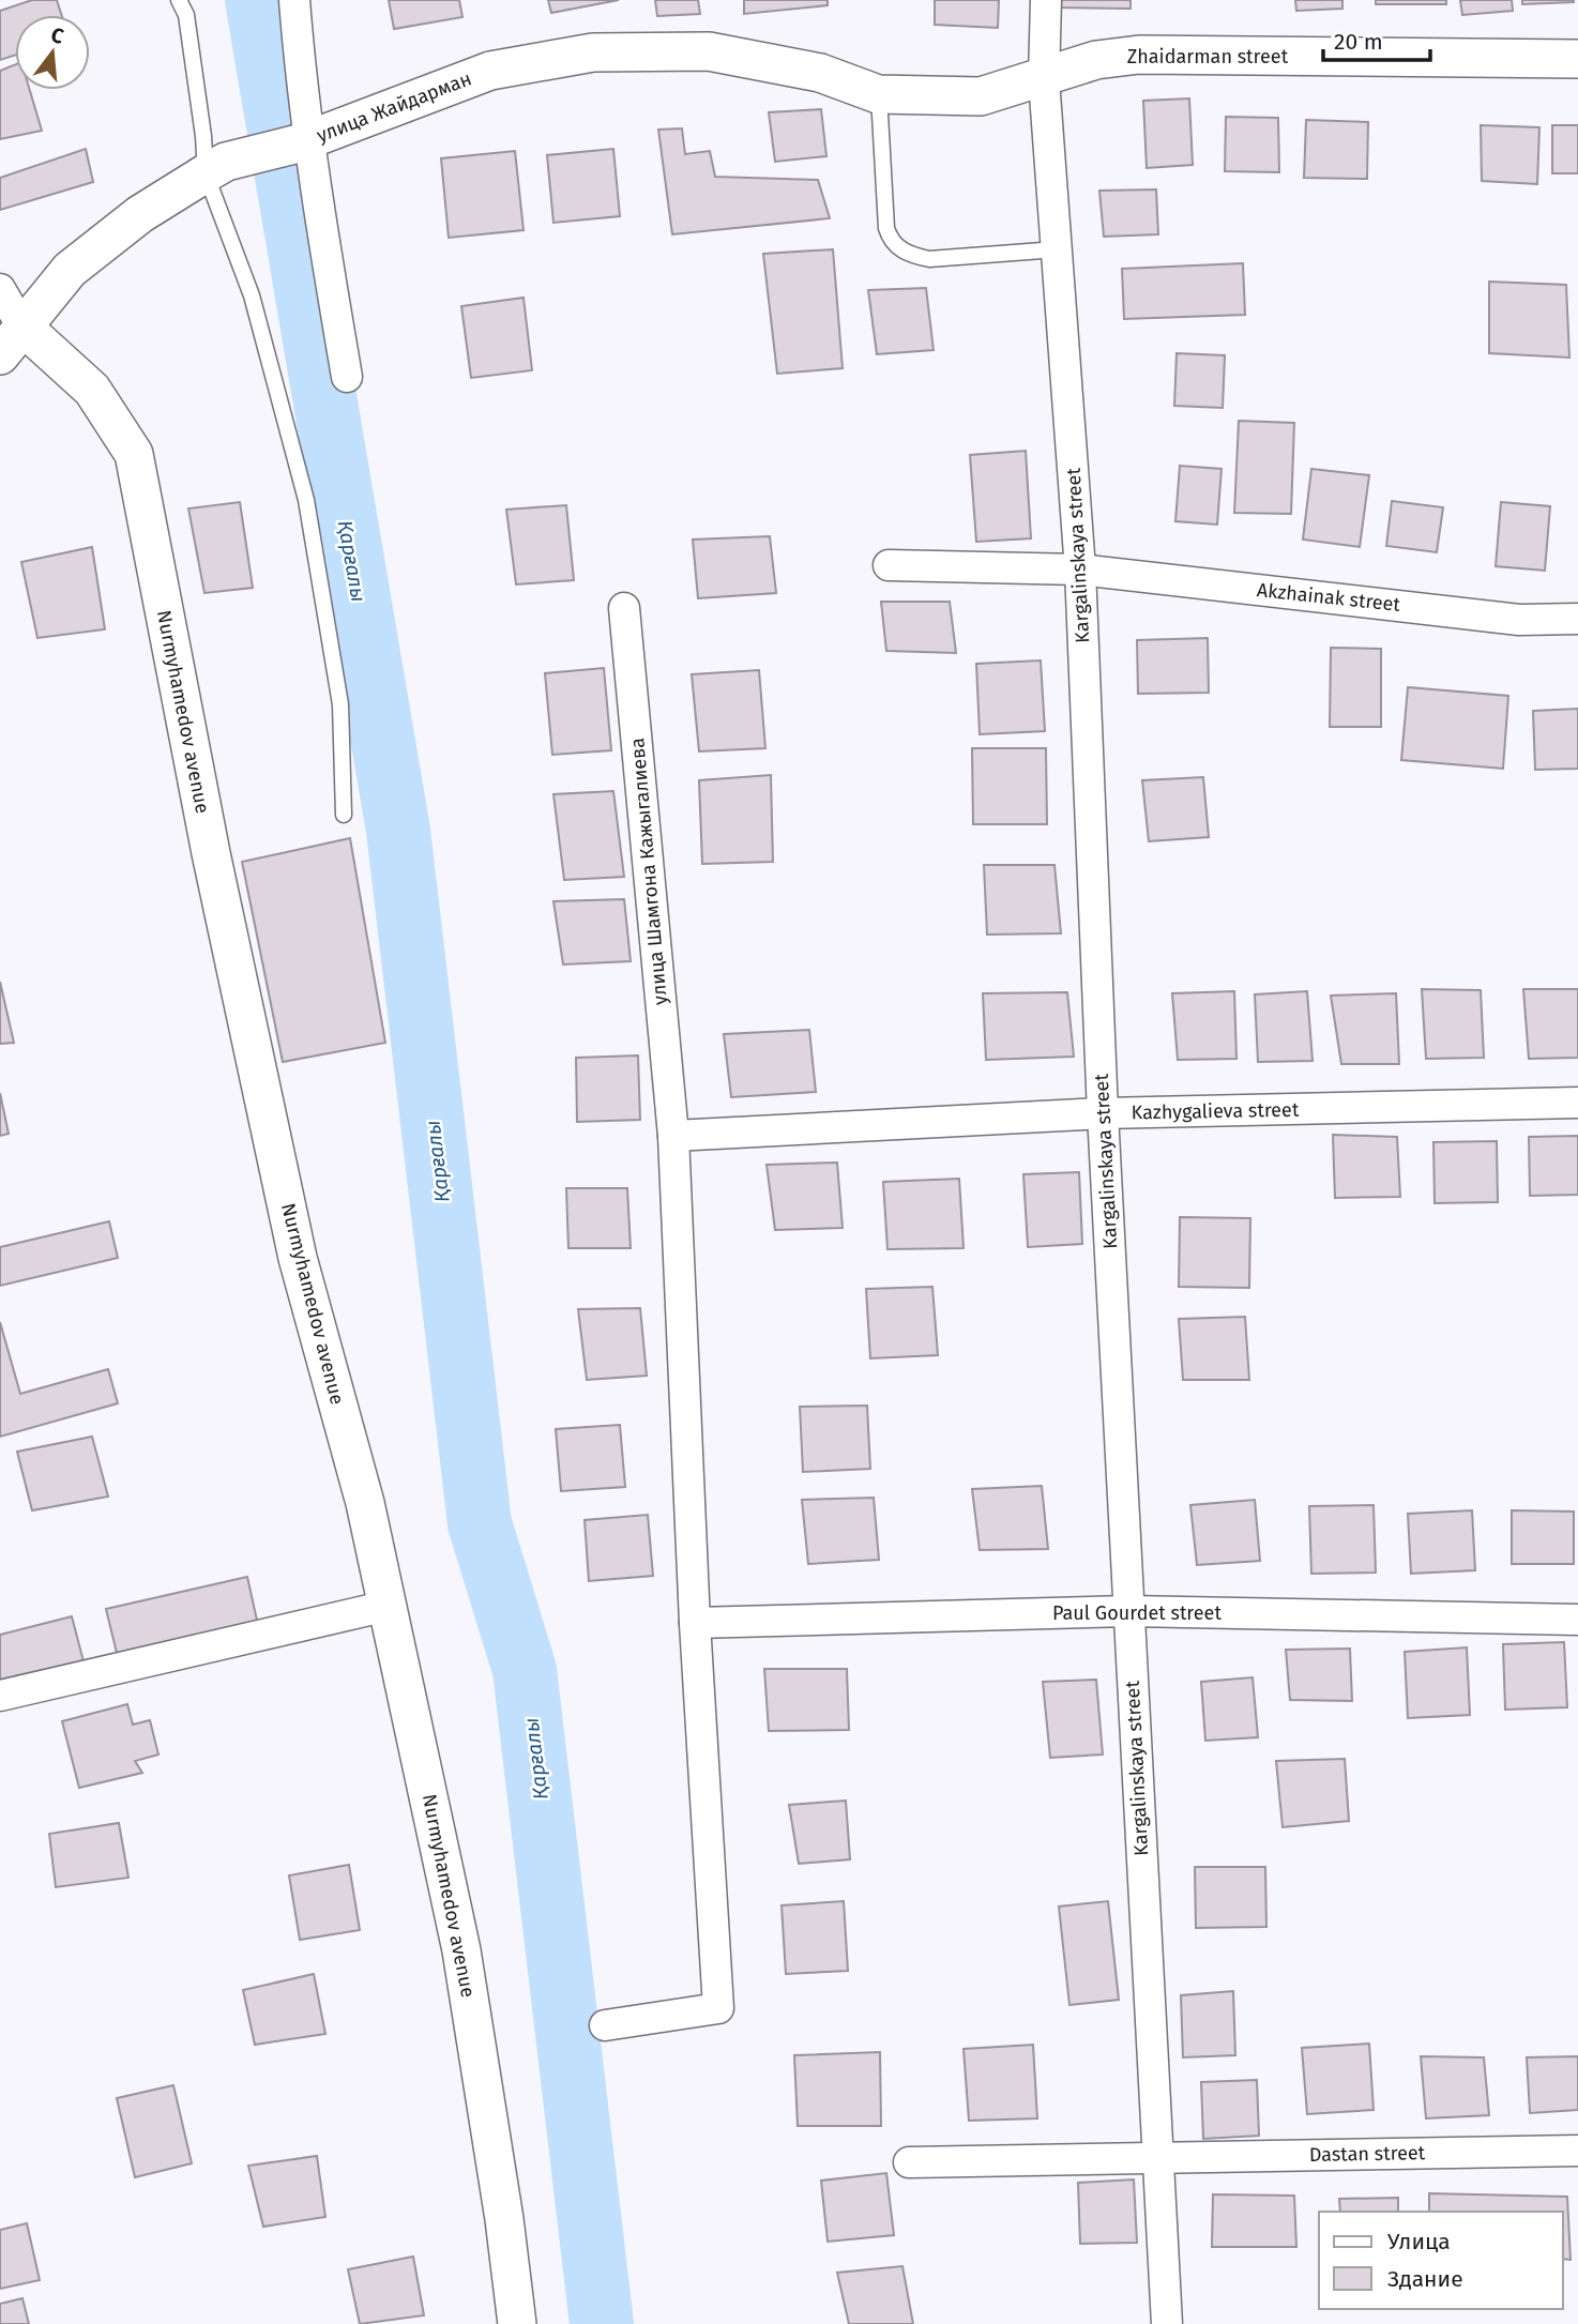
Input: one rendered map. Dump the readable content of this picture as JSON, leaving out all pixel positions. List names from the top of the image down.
{
  "streets": {
    "street": [
      "Zhaidarman street",
      "Kargalinskaya street",
      "Akzhainak street",
      "Nurmyhamedov avenue",
      "улица Шамгона Кажыгалиева",
      "Kazhygalieva street",
      "Paul Gourdet street",
      "Dastan street"
    ]
  },
  "crossings": [
    ["Zhaidarman street", "Kargalinskaya street"],
    ["Kargalinskaya street", "Akzhainak street"],
    ["Kargalinskaya street", "Kazhygalieva street"],
    ["Kargalinskaya street", "Paul Gourdet street"],
    ["Kargalinskaya street", "Dastan street"],
    ["улица Шамгона Кажыгалиева", "Kazhygalieva street"]
  ],
  "water": ["Қарғалы"],
  "legend": ["Улица", "Здание"],
  "scale_bar": "20 m",
  "north": "top"
}
